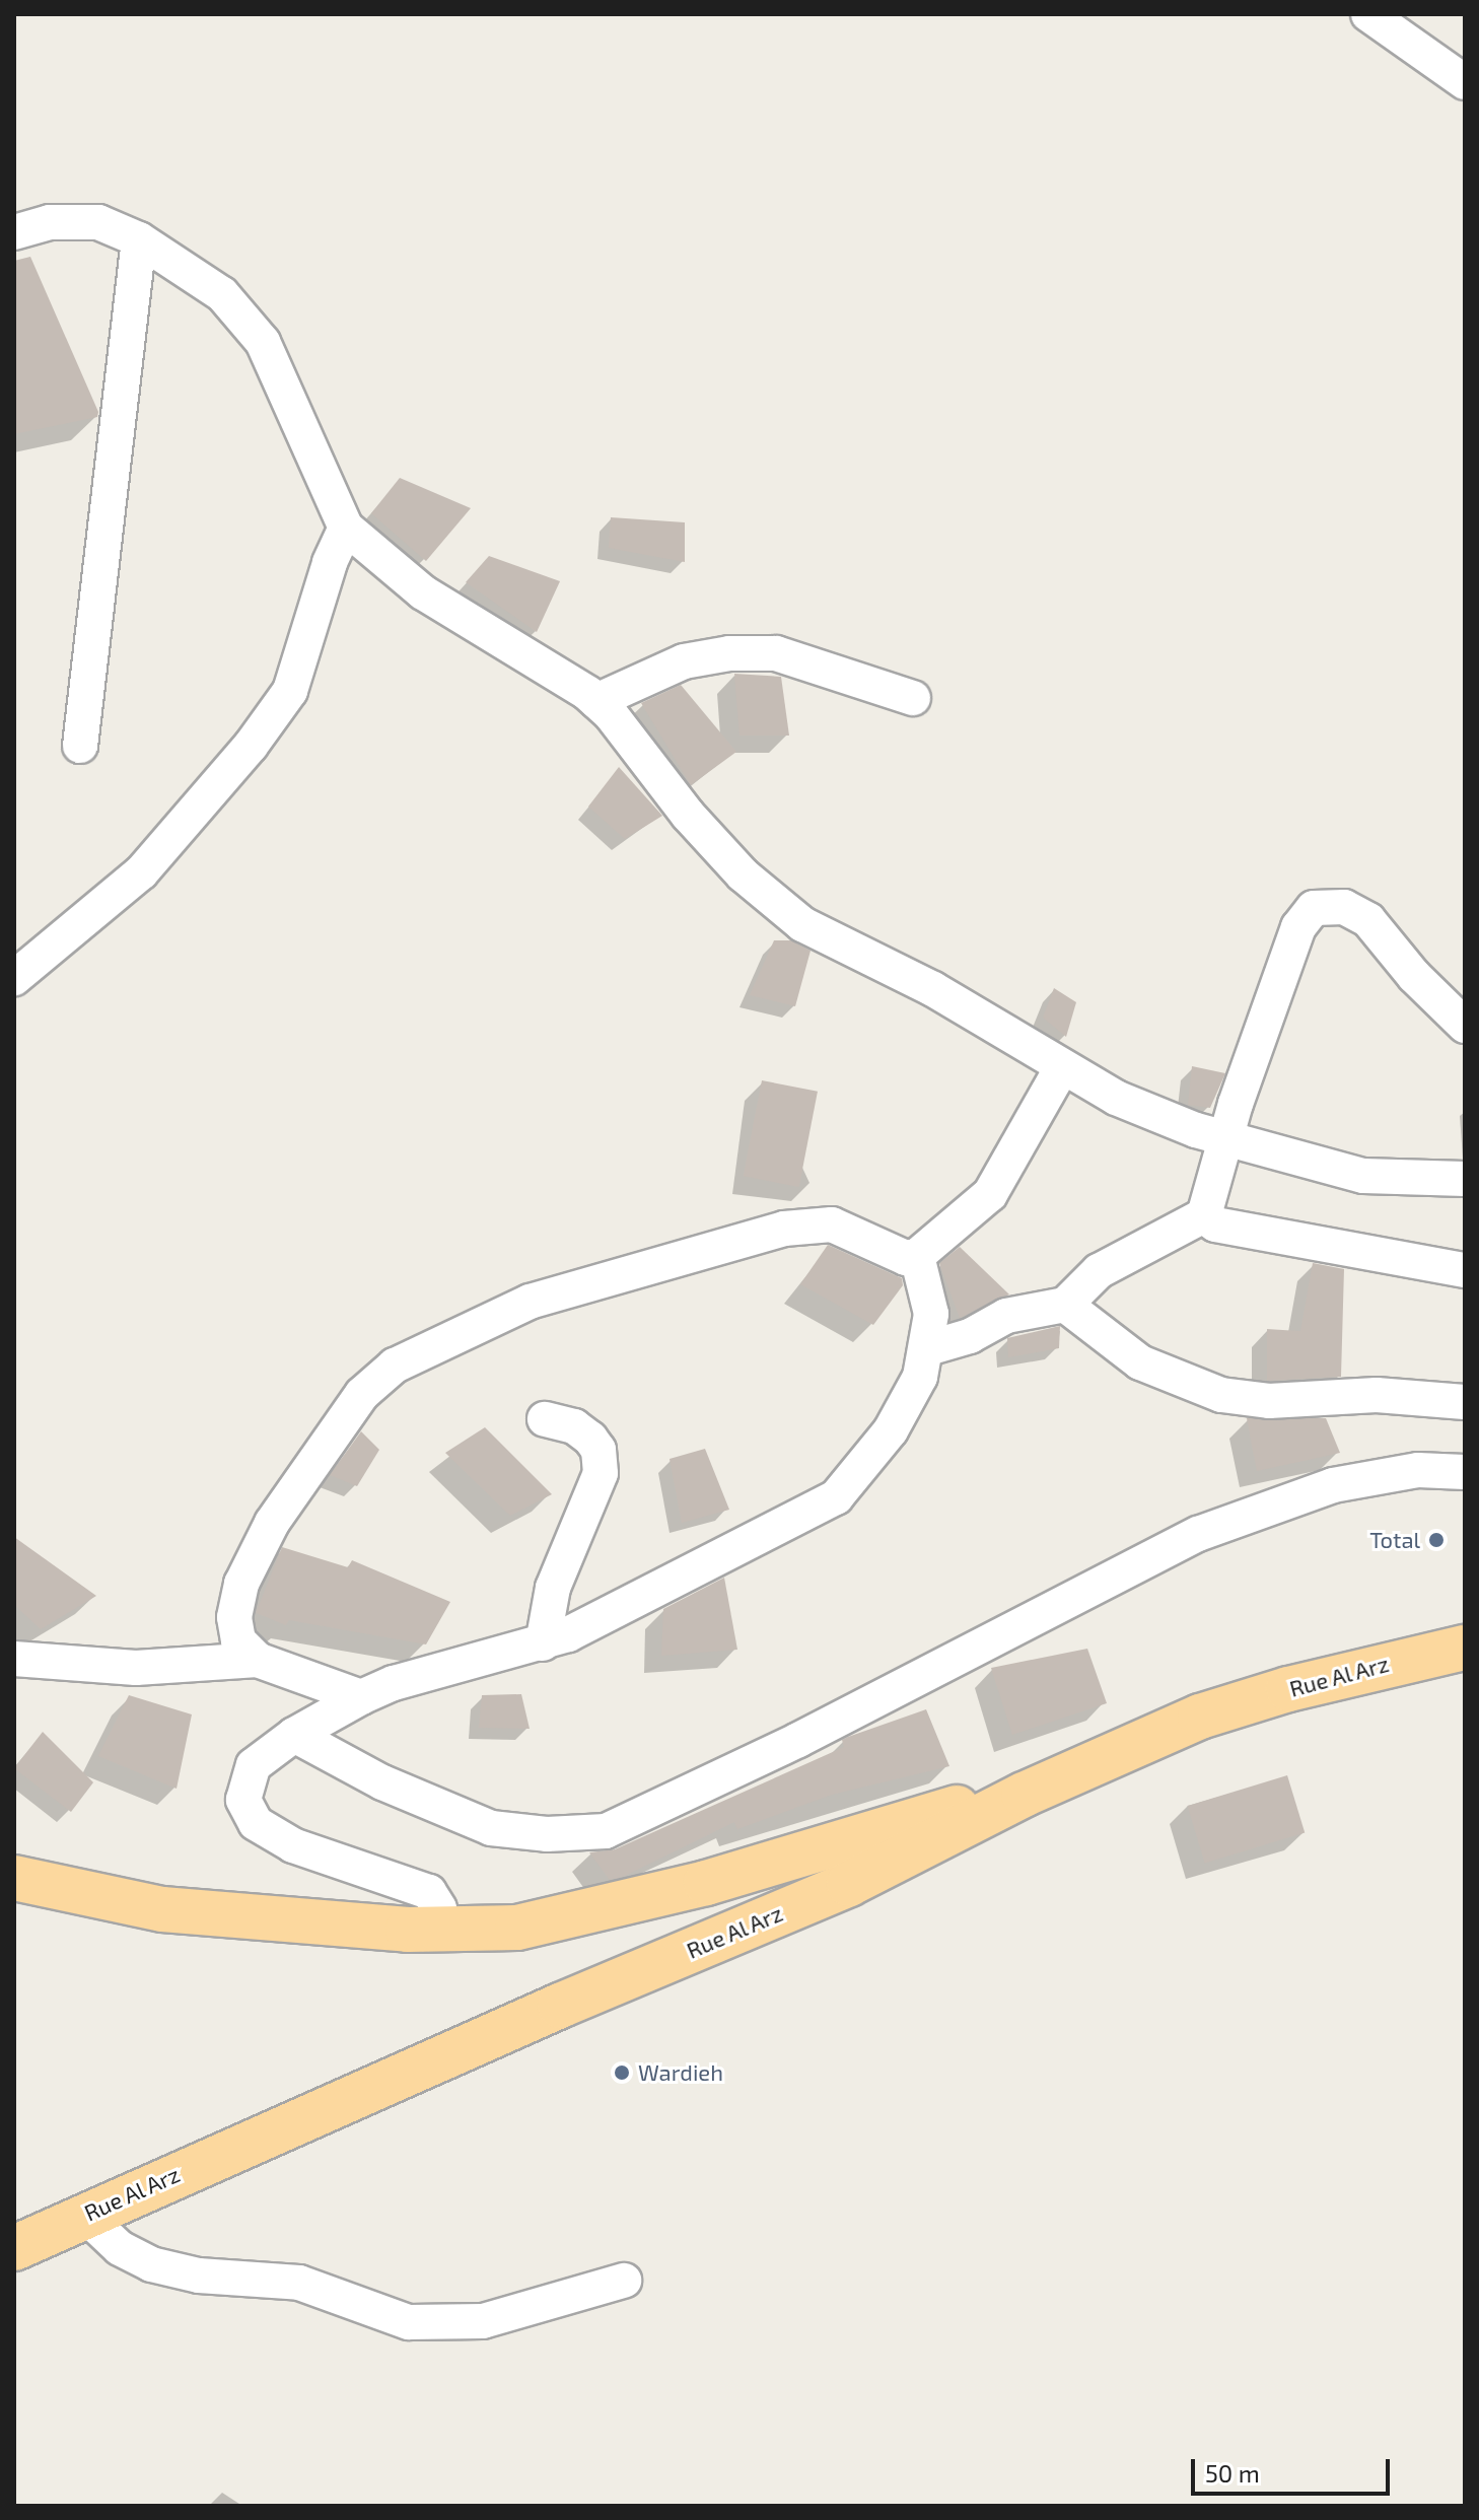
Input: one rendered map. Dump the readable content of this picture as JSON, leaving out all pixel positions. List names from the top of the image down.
{
  "streets": {
    "main road": ["Rue Al Arz"]
  },
  "places": ["Total", "Wardieh"],
  "scale_bar": "50 m"
}
